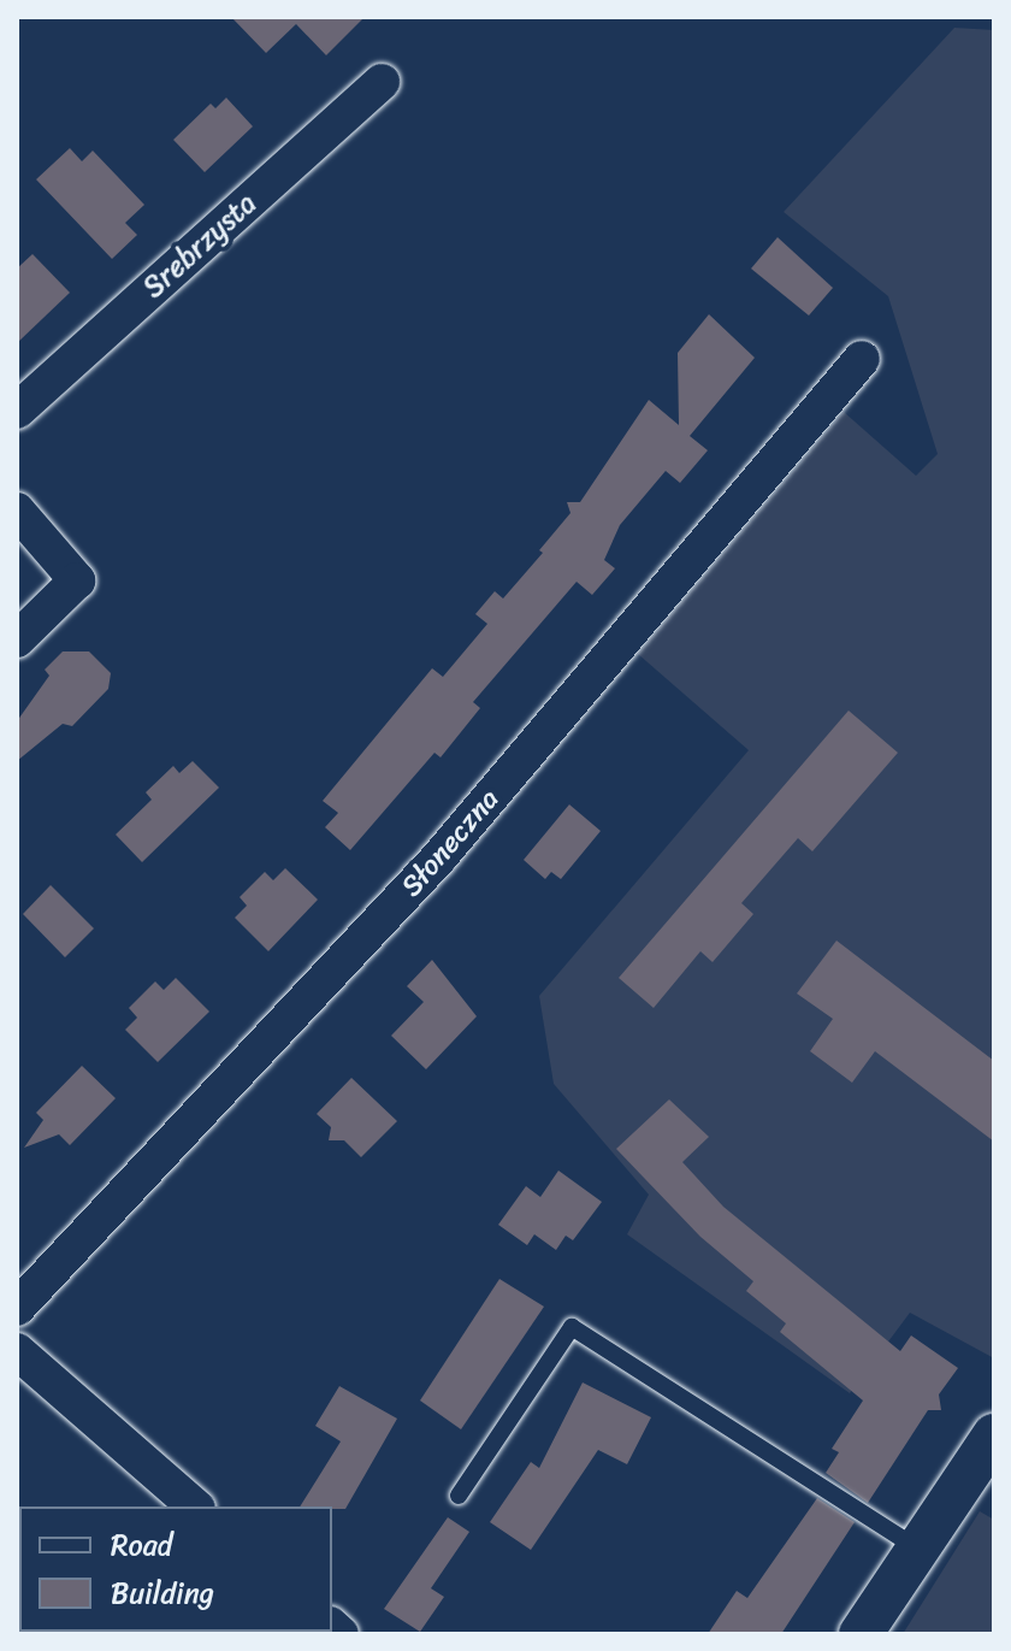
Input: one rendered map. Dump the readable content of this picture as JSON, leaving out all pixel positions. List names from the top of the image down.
{
  "streets": {
    "street": ["Srebrzysta", "Słoneczna"]
  },
  "legend": ["Road", "Building"]
}
